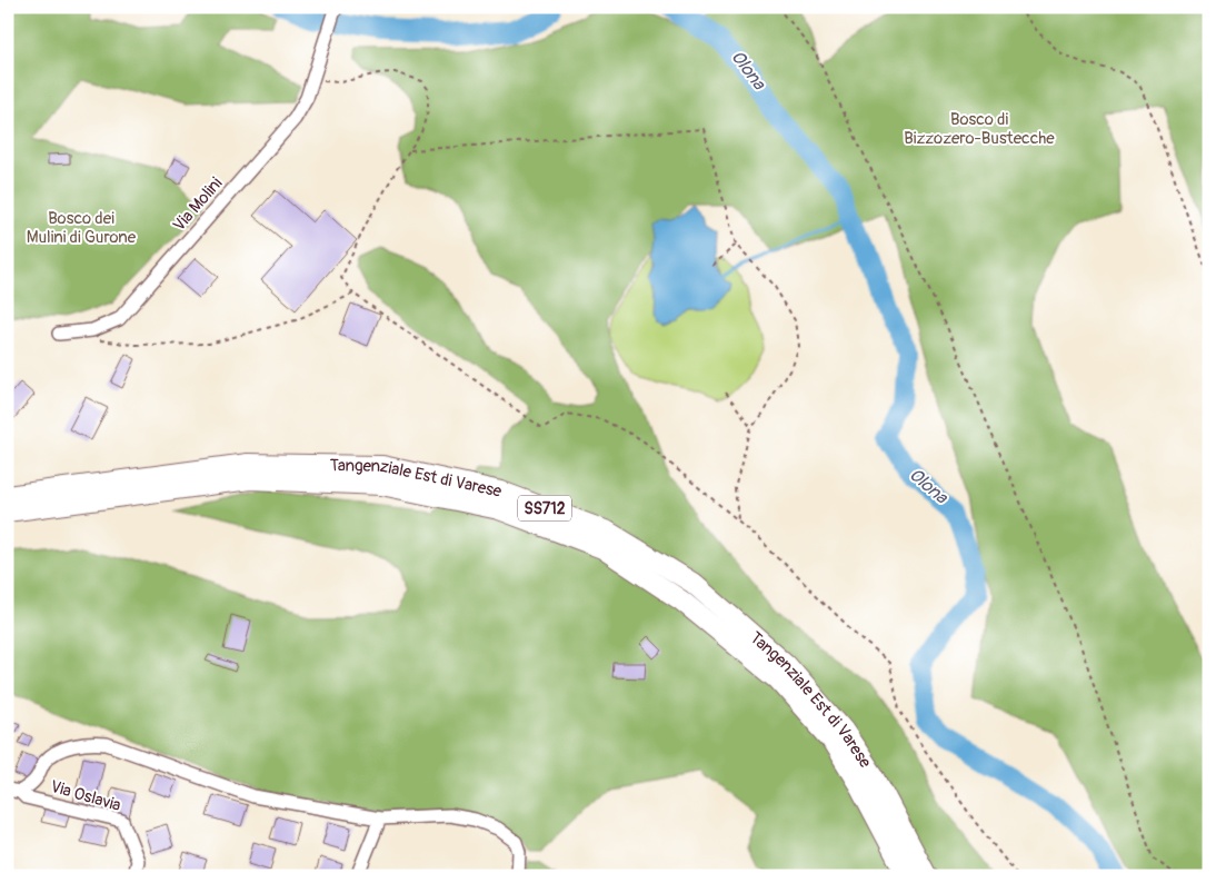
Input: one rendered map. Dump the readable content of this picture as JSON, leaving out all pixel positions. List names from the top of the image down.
{
  "streets": {
    "highway": ["Tangenziale Est di Varese", "SS712"],
    "street": ["Via Molini", "Via Oslavia"]
  },
  "water": ["Olona"],
  "parks": ["Bosco di Bizzozero-Bustecche", "Bosco dei Mulini di Gurone"]
}
